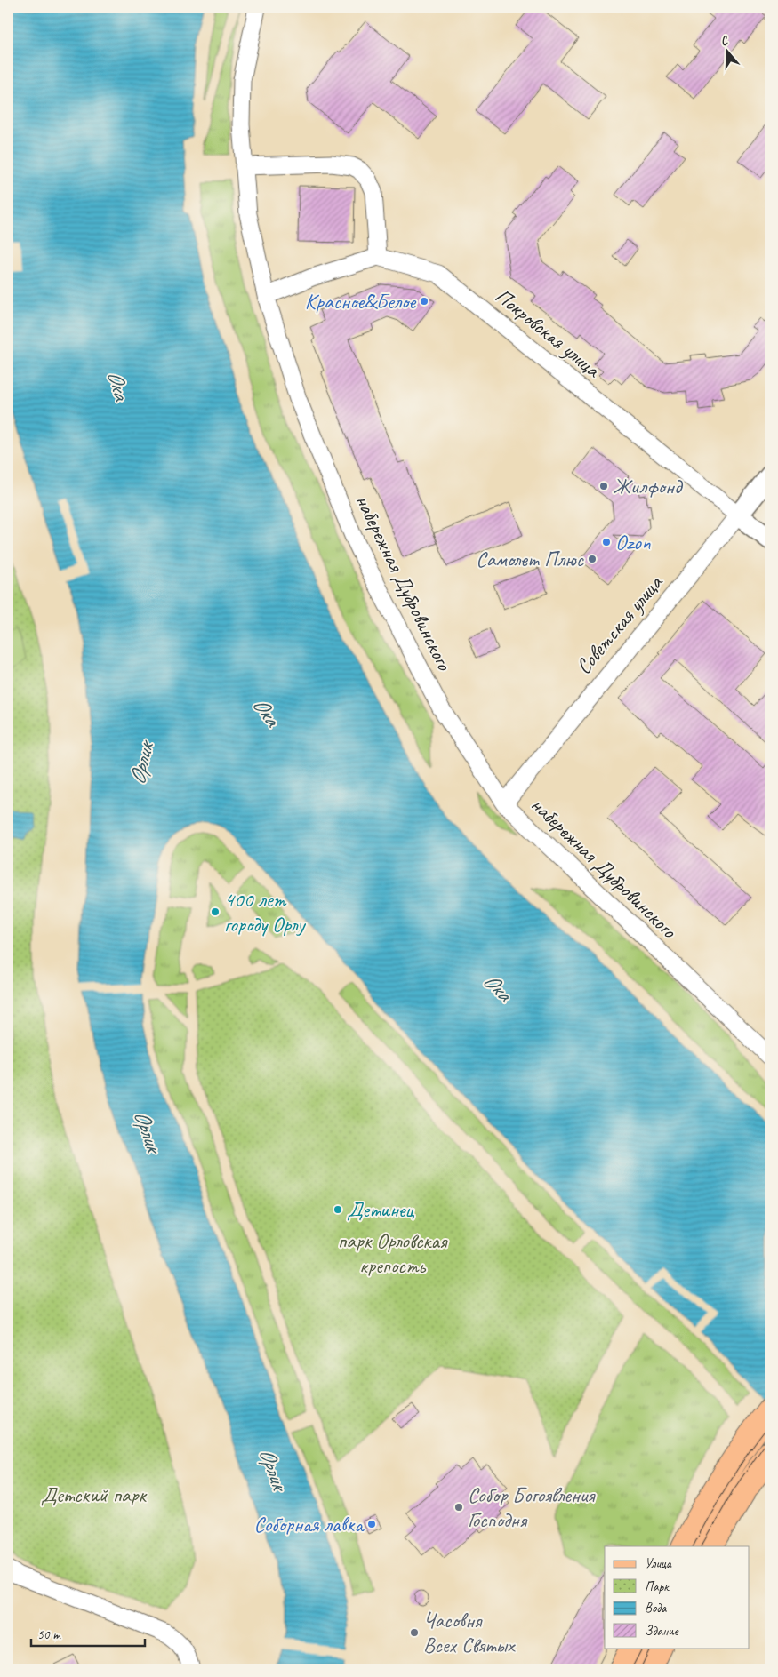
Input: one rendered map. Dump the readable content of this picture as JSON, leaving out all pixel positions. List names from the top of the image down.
{
  "streets": {
    "street": ["Покровская улица", "набережная Дубровинского", "Советская улица"]
  },
  "crossings": [
    ["Покровская улица", "Советская улица"],
    ["набережная Дубровинского", "Советская улица"]
  ],
  "water": ["Ока", "Орлик"],
  "parks": ["парк Орловская крепость", "Детский парк"],
  "places": [
    "Красное&Белое",
    "Жилфонд",
    "Ozon",
    "Самолет Плюс",
    "400 лет городу Орлу",
    "Детинец",
    "Собор Богоявления Господня",
    "Соборная лавка",
    "Часовня Всех Святых"
  ],
  "legend": [
    "Улица",
    "Парк",
    "Вода",
    "Здание"
  ],
  "scale_bar": "50 m",
  "north": "top"
}
